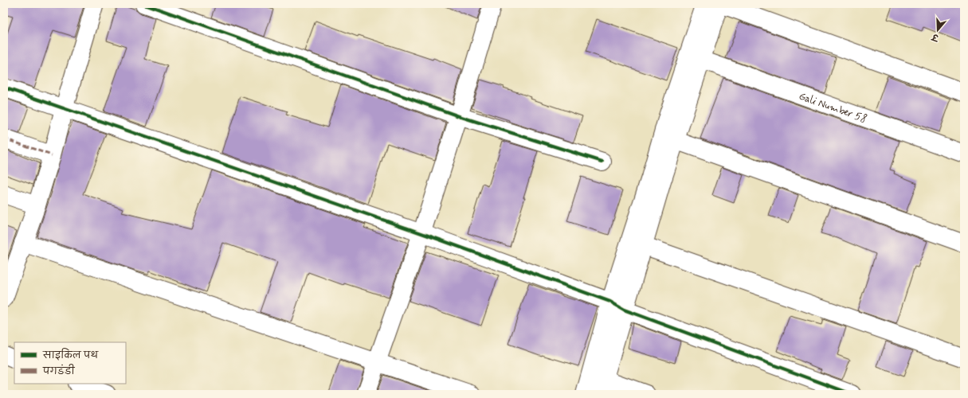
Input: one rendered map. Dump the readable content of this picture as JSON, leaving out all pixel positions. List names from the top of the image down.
{
  "streets": {
    "street": ["Gali Number 58"]
  },
  "legend": ["साइकिल पथ", "पगडंडी"],
  "north": "bottom"
}
